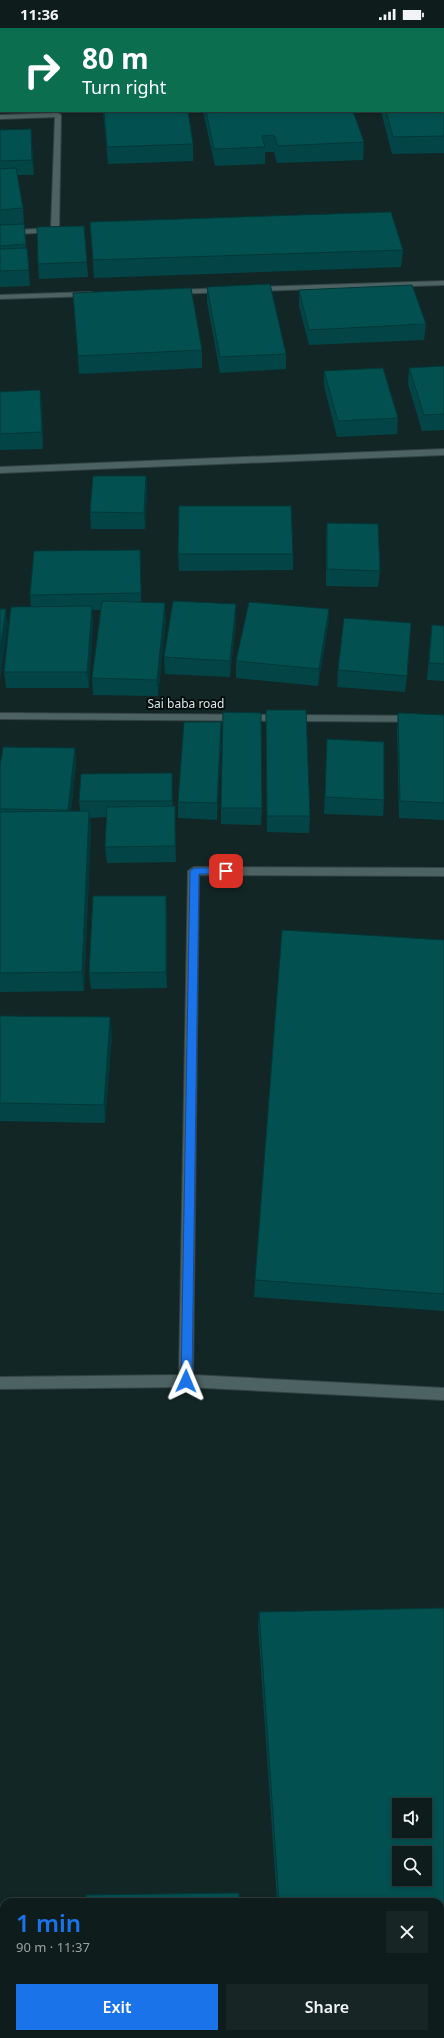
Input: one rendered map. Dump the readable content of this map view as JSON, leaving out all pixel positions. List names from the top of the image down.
{
  "streets": {
    "street": ["Sai baba road"]
  },
  "page": {
    "status": "11:36",
    "turn": ["80 m", "Turn right"],
    "heading": ["1 min", "90 m · 11:37"],
    "buttons": ["Exit", "Share"]
  }
}
